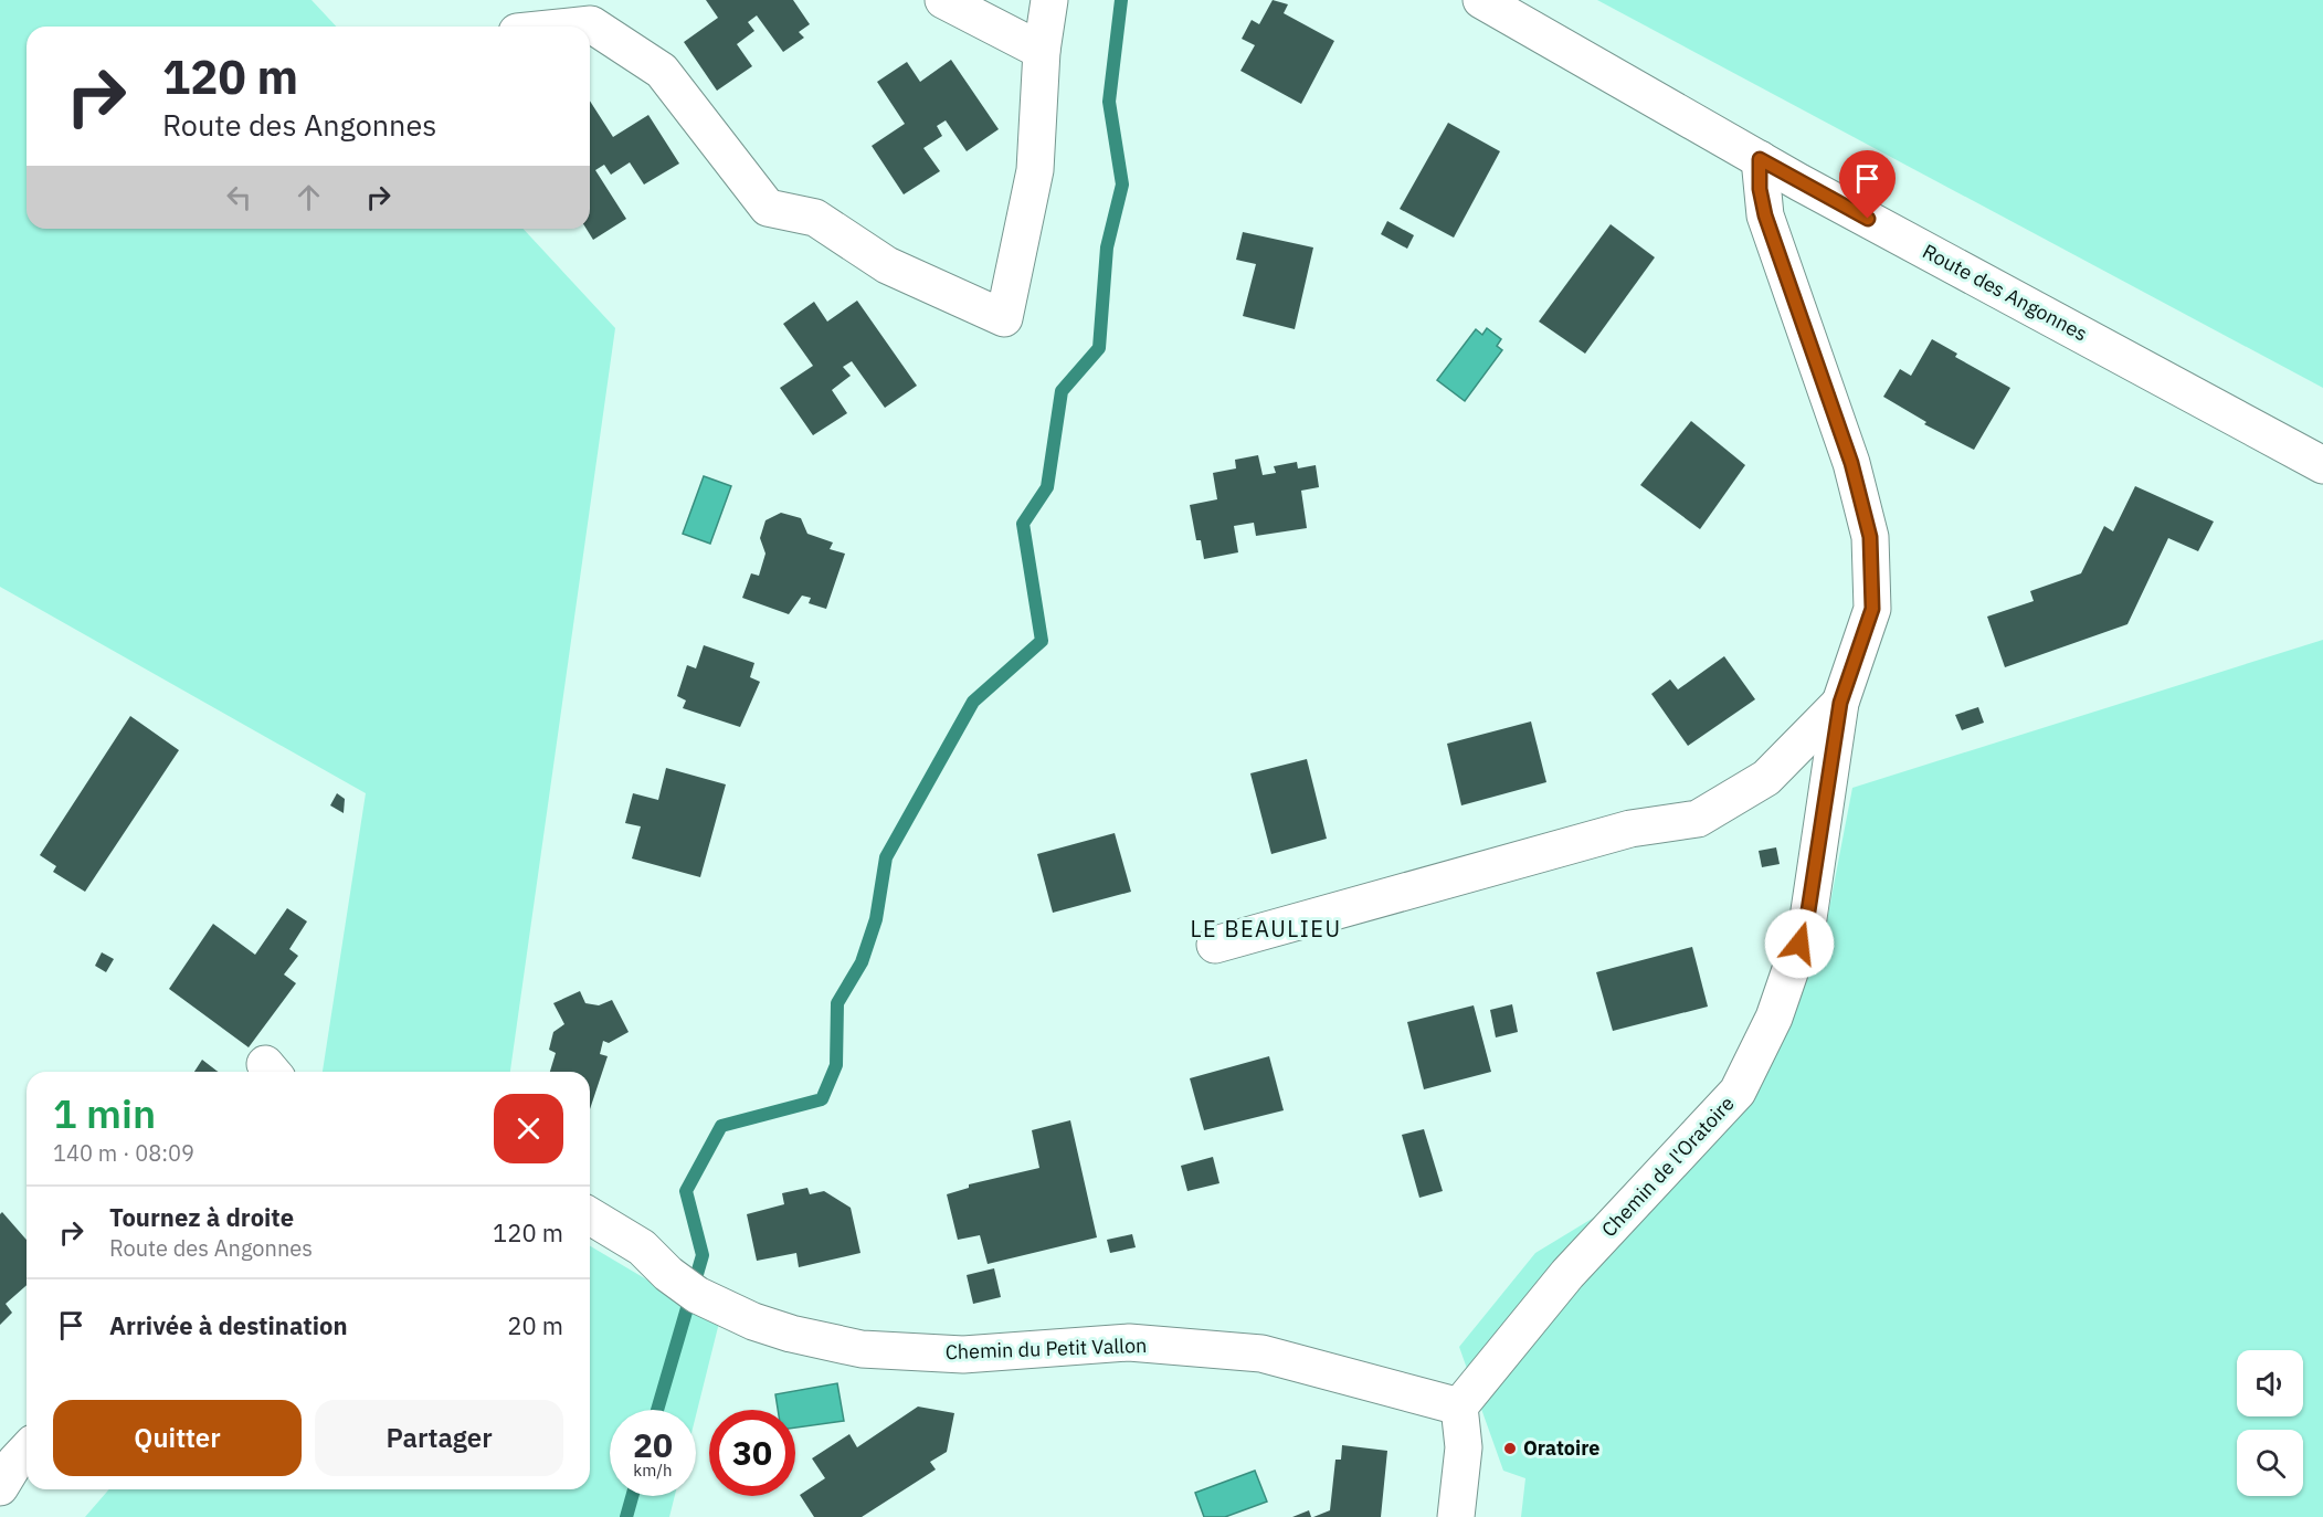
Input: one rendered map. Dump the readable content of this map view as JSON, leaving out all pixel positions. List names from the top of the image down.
{
  "streets": {
    "street": ["Route des Angonnes", "Chemin de l'Oratoire", "Chemin du Petit Vallon"]
  },
  "crossings": [
    ["Route des Angonnes", "Chemin de l'Oratoire"],
    ["Chemin de l'Oratoire", "Chemin du Petit Vallon"]
  ],
  "districts": ["LE BEAULIEU"],
  "places": ["Oratoire"],
  "page": {
    "turn": ["120 m", "Route des Angonnes"],
    "heading": ["1 min", "140 m · 08:09"],
    "list": [
      {
        "name": "Tournez à droite",
        "note": "Route des Angonnes",
        "value": "120 m"
      },
      {
        "name": "Arrivée à destination",
        "value": "20 m"
      }
    ],
    "buttons": ["Quitter", "Partager"],
    "speed": "20 km/h",
    "limit": "30"
  }
}
